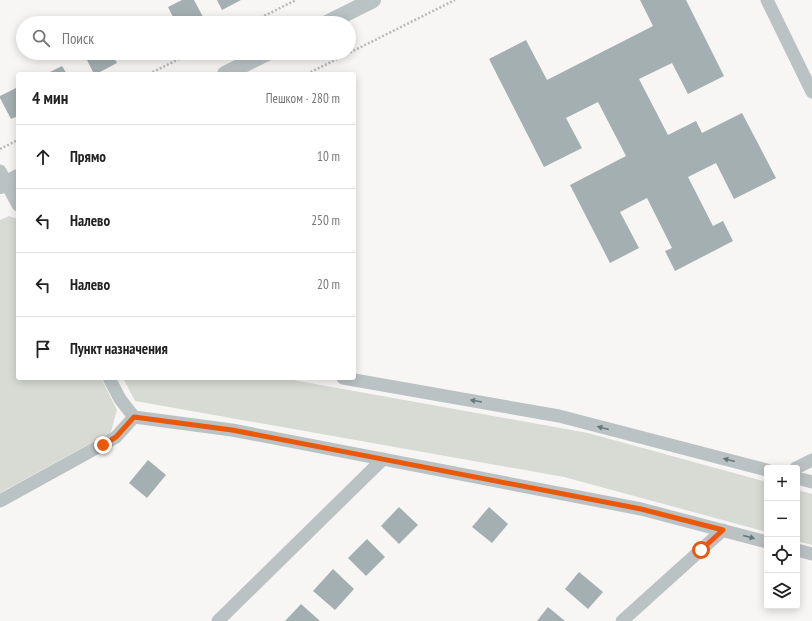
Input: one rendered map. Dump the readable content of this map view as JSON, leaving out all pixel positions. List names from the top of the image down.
{
  "page": {
    "search": "Поиск",
    "heading": ["4 мин", "Пешком · 280 m"],
    "list": [
      ["Прямо", "10 m"],
      ["Налево", "250 m"],
      ["Налево", "20 m"],
      "Пункт назначения"
    ],
    "map_buttons": ["+", "−"]
  }
}
